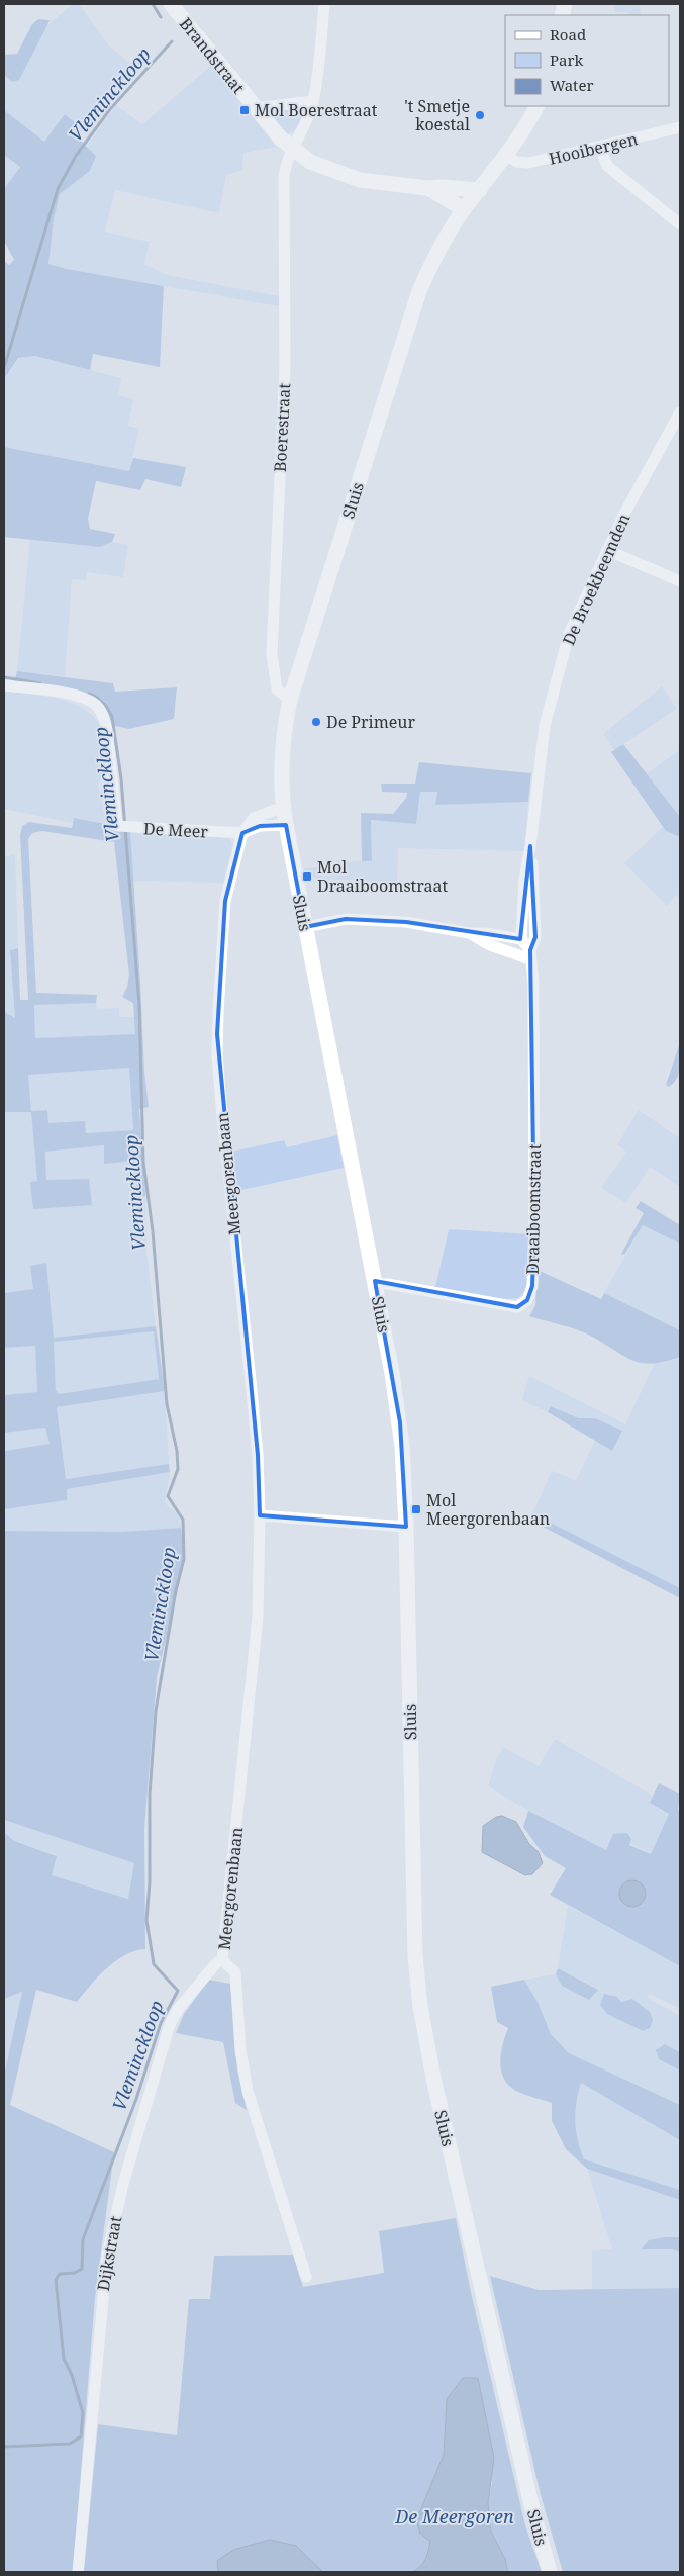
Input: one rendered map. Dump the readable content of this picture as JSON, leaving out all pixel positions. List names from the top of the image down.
{
  "streets": {
    "street": [
      "Brandstraat",
      "Hooibergen",
      "Boerestraat",
      "Sluis",
      "De Broekbeemden",
      "De Meer",
      "Meergorenbaan",
      "Draaiboomstraat",
      "Dijkstraat"
    ]
  },
  "crossings": [
    ["Brandstraat", "Boerestraat"],
    ["Brandstraat", "Sluis"],
    ["Hooibergen", "Sluis"],
    ["Boerestraat", "Sluis"],
    ["Sluis", "Draaiboomstraat"],
    ["De Broekbeemden", "Draaiboomstraat"],
    ["De Meer", "Meergorenbaan"],
    ["Meergorenbaan", "Dijkstraat"]
  ],
  "water": ["Vleminckloop", "De Meergoren"],
  "places": {
    "transit": ["Mol Boerestraat", "Mol Draaiboomstraat", "Mol Meergorenbaan"],
    "other": ["'t Smetje koestal", "De Primeur"]
  },
  "legend": ["Road", "Park", "Water"]
}
